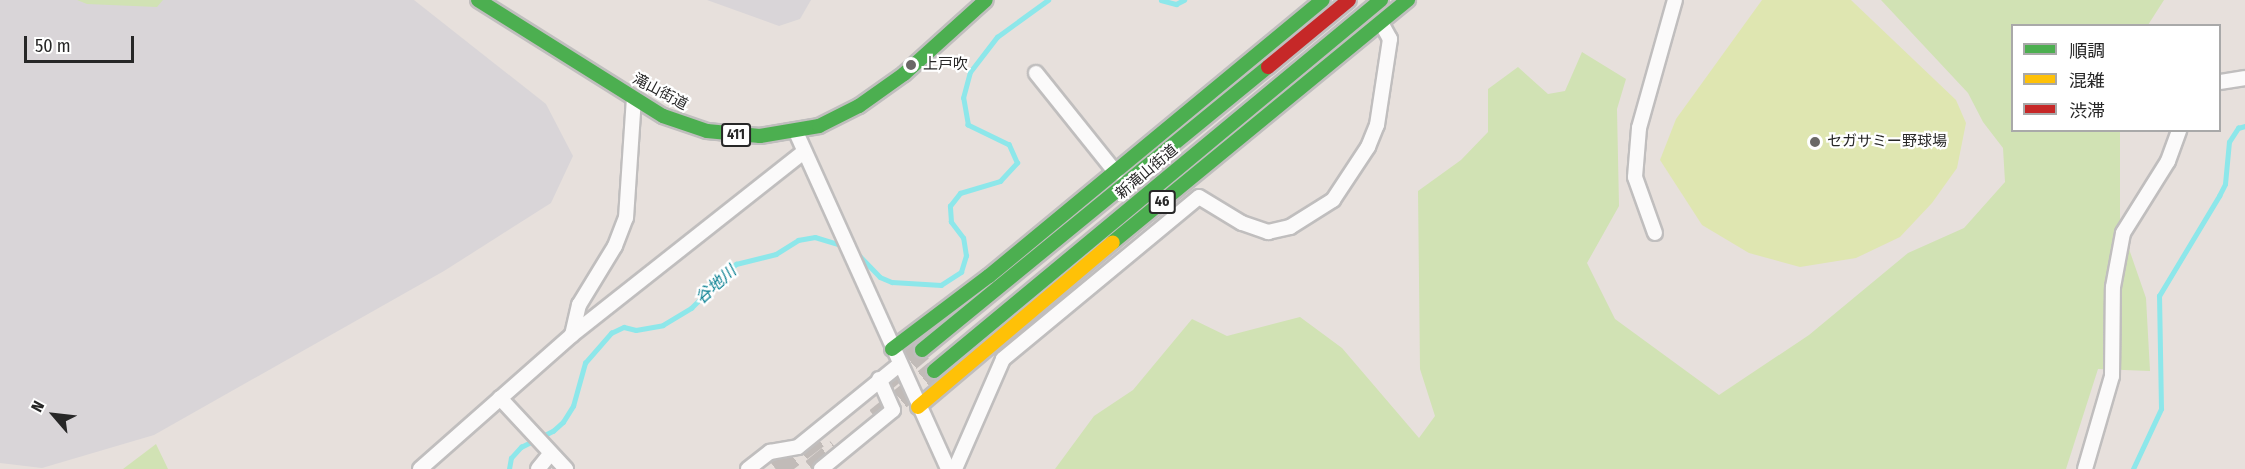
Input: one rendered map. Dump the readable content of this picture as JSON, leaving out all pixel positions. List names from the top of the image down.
{
  "streets": {
    "main road": [
      "滝山街道",
      "411",
      "新滝山街道",
      "46"
    ]
  },
  "water": ["谷地川"],
  "places": ["上戸吹", "セガサミー野球場"],
  "legend": ["順調", "混雑", "渋滞"],
  "scale_bar": "50 m",
  "north": "top left"
}
